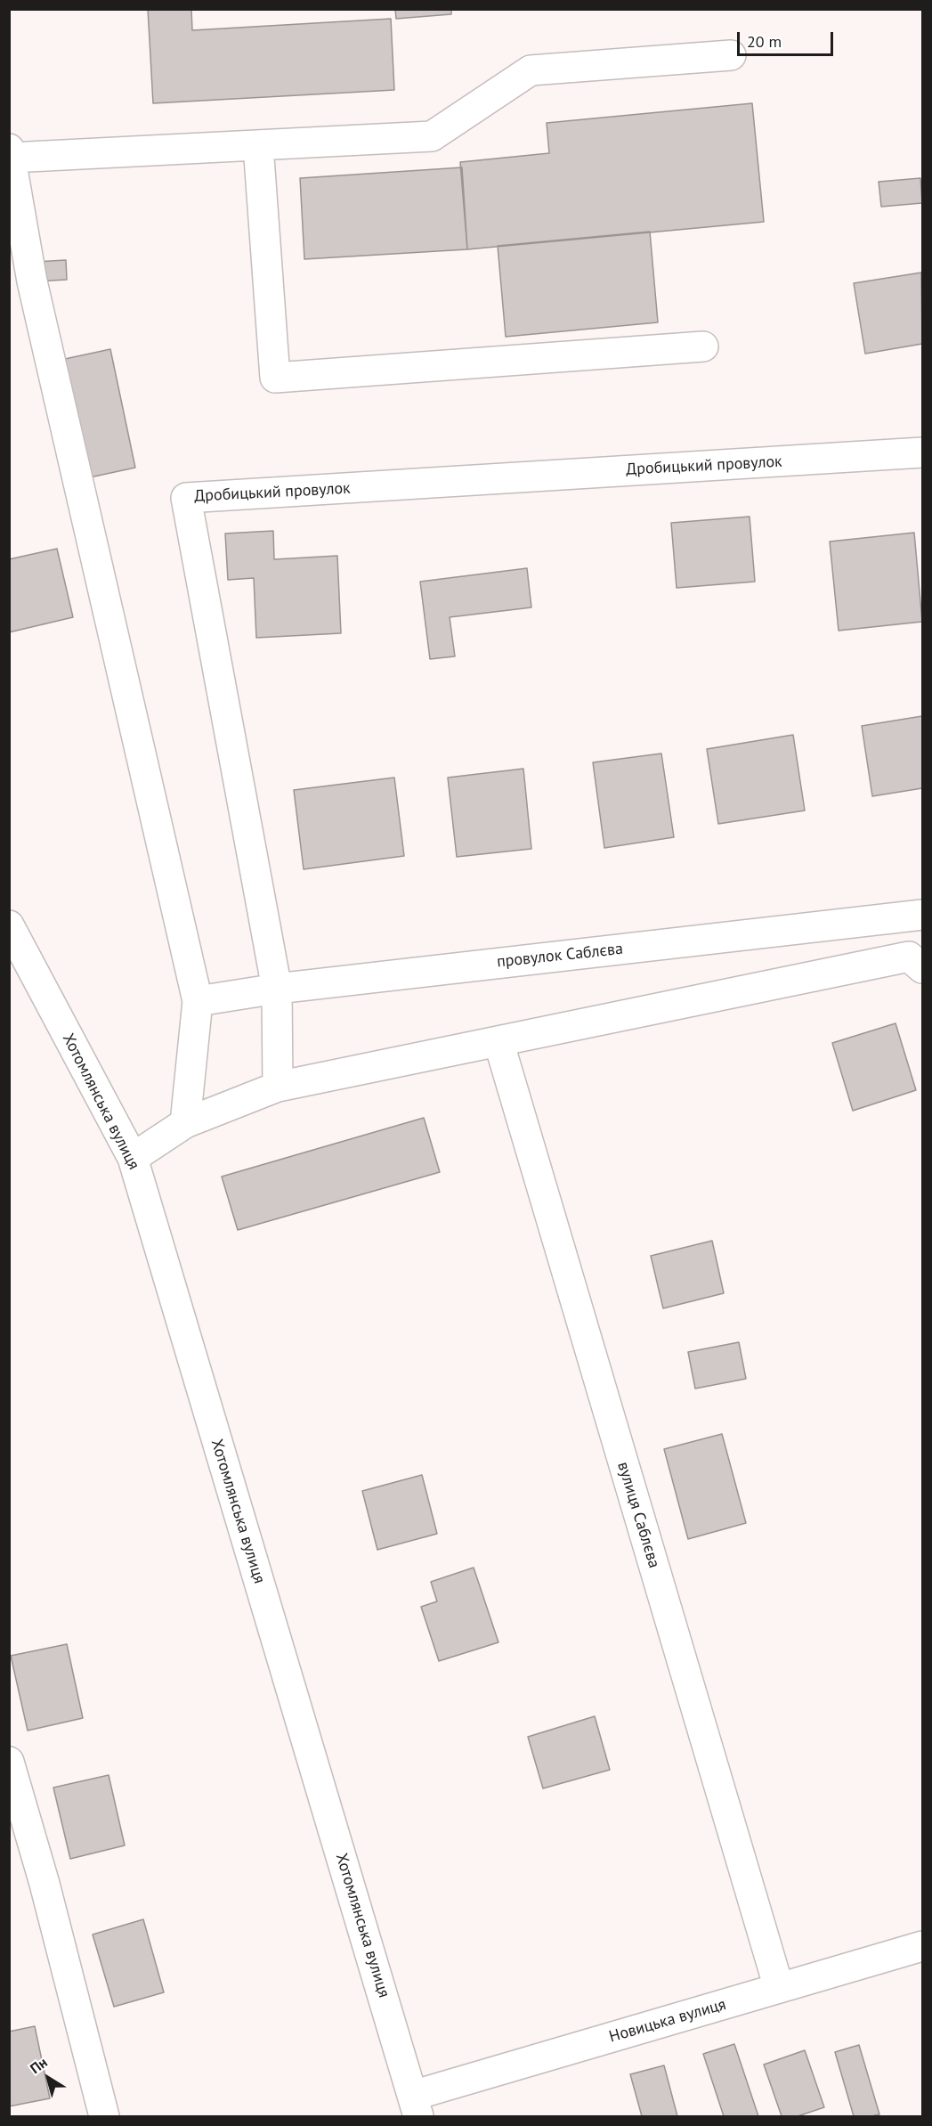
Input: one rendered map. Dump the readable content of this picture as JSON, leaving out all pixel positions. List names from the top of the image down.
{
  "streets": {
    "street": [
      "Дробицький провулок",
      "провулок Саблєва",
      "Хотомлянська вулиця",
      "вулиця Саблєва",
      "Новицька вулиця"
    ]
  },
  "crossings": [
    ["Дробицький провулок", "провулок Саблєва"],
    ["Хотомлянська вулиця", "Новицька вулиця"],
    ["вулиця Саблєва", "Новицька вулиця"]
  ],
  "scale_bar": "20 m",
  "north": "top left"
}
